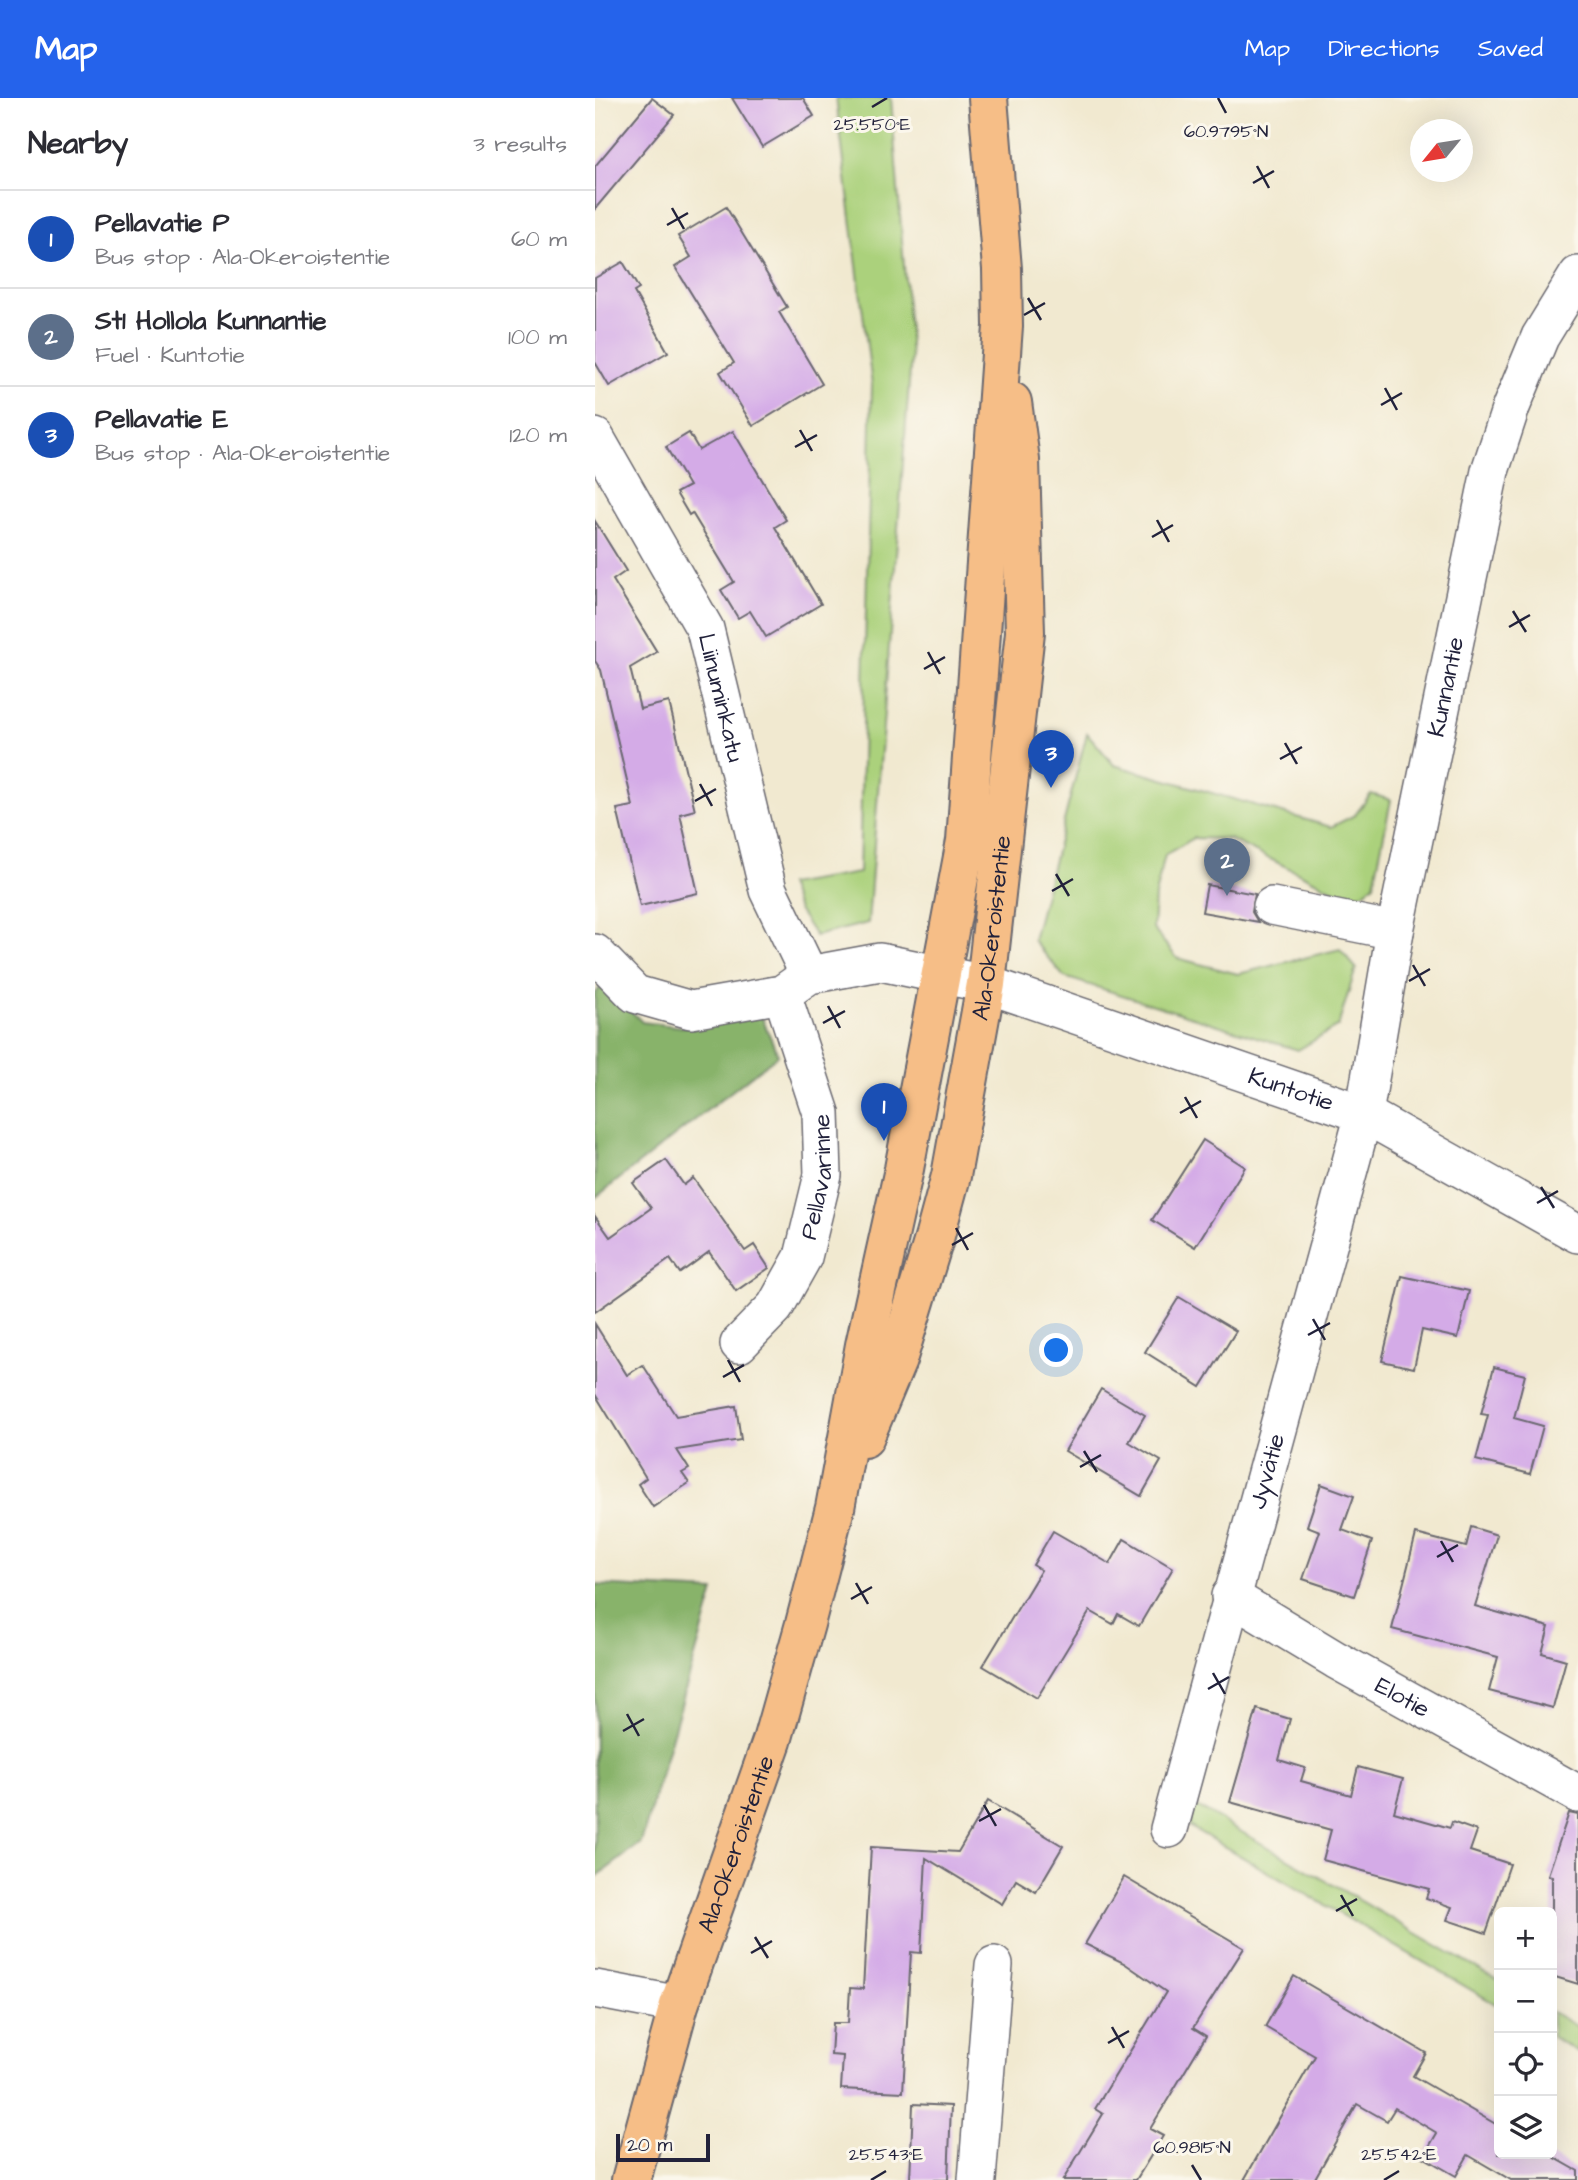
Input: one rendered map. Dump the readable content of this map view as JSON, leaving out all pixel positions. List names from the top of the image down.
{
  "streets": {
    "main road": ["Ala-Okeroistentie"],
    "street": [
      "Kunnantie",
      "Liinuminkatu",
      "Kuntotie",
      "Pellavarinne",
      "Jyvätie",
      "Elotie"
    ]
  },
  "crossings": [
    ["Kunnantie", "Kuntotie"],
    ["Kunnantie", "Jyvätie"],
    ["Liinuminkatu", "Kuntotie"],
    ["Liinuminkatu", "Pellavarinne"],
    ["Ala-Okeroistentie", "Kuntotie"],
    ["Kuntotie", "Pellavarinne"],
    ["Kuntotie", "Jyvätie"],
    ["Jyvätie", "Elotie"]
  ],
  "scale_bar": "20 m",
  "north": "bottom left",
  "page": {
    "header": "Map",
    "nav": ["Map", "Directions", "Saved"],
    "heading": ["Nearby", "3 results"],
    "list": [
      {
        "mark": "1",
        "name": "Pellavatie P",
        "note": "Bus stop · Ala-Okeroistentie",
        "value": "60 m"
      },
      {
        "mark": "2",
        "name": "St1 Hollola Kunnantie",
        "note": "Fuel · Kuntotie",
        "value": "100 m"
      },
      {
        "mark": "3",
        "name": "Pellavatie E",
        "note": "Bus stop · Ala-Okeroistentie",
        "value": "120 m"
      }
    ],
    "pins": ["3", "2", "1"],
    "map_buttons": ["+", "−"],
    "scale": "20 m"
  },
  "coordinates": [
    "25.550°E",
    "60.9795°N",
    "60.9815°N",
    "25.543°E",
    "25.542°E"
  ]
}
